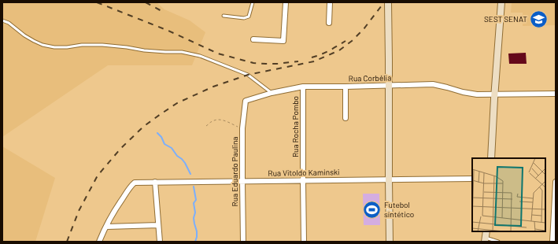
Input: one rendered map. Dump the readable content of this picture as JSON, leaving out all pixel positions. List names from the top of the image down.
{
  "streets": {
    "street": [
      "Rua Corbélia",
      "Rua Rocha Pombo",
      "Rua Eduardo Paulina",
      "Rua Vitoldo Kaminski"
    ]
  },
  "crossings": [
    ["Rua Corbélia", "Rua Rocha Pombo"],
    ["Rua Corbélia", "Rua Eduardo Paulina"],
    ["Rua Rocha Pombo", "Rua Vitoldo Kaminski"],
    ["Rua Eduardo Paulina", "Rua Vitoldo Kaminski"]
  ],
  "places": {
    "school or university": ["SEST SENAT"],
    "sports": ["Futebol sintético"]
  }
}
